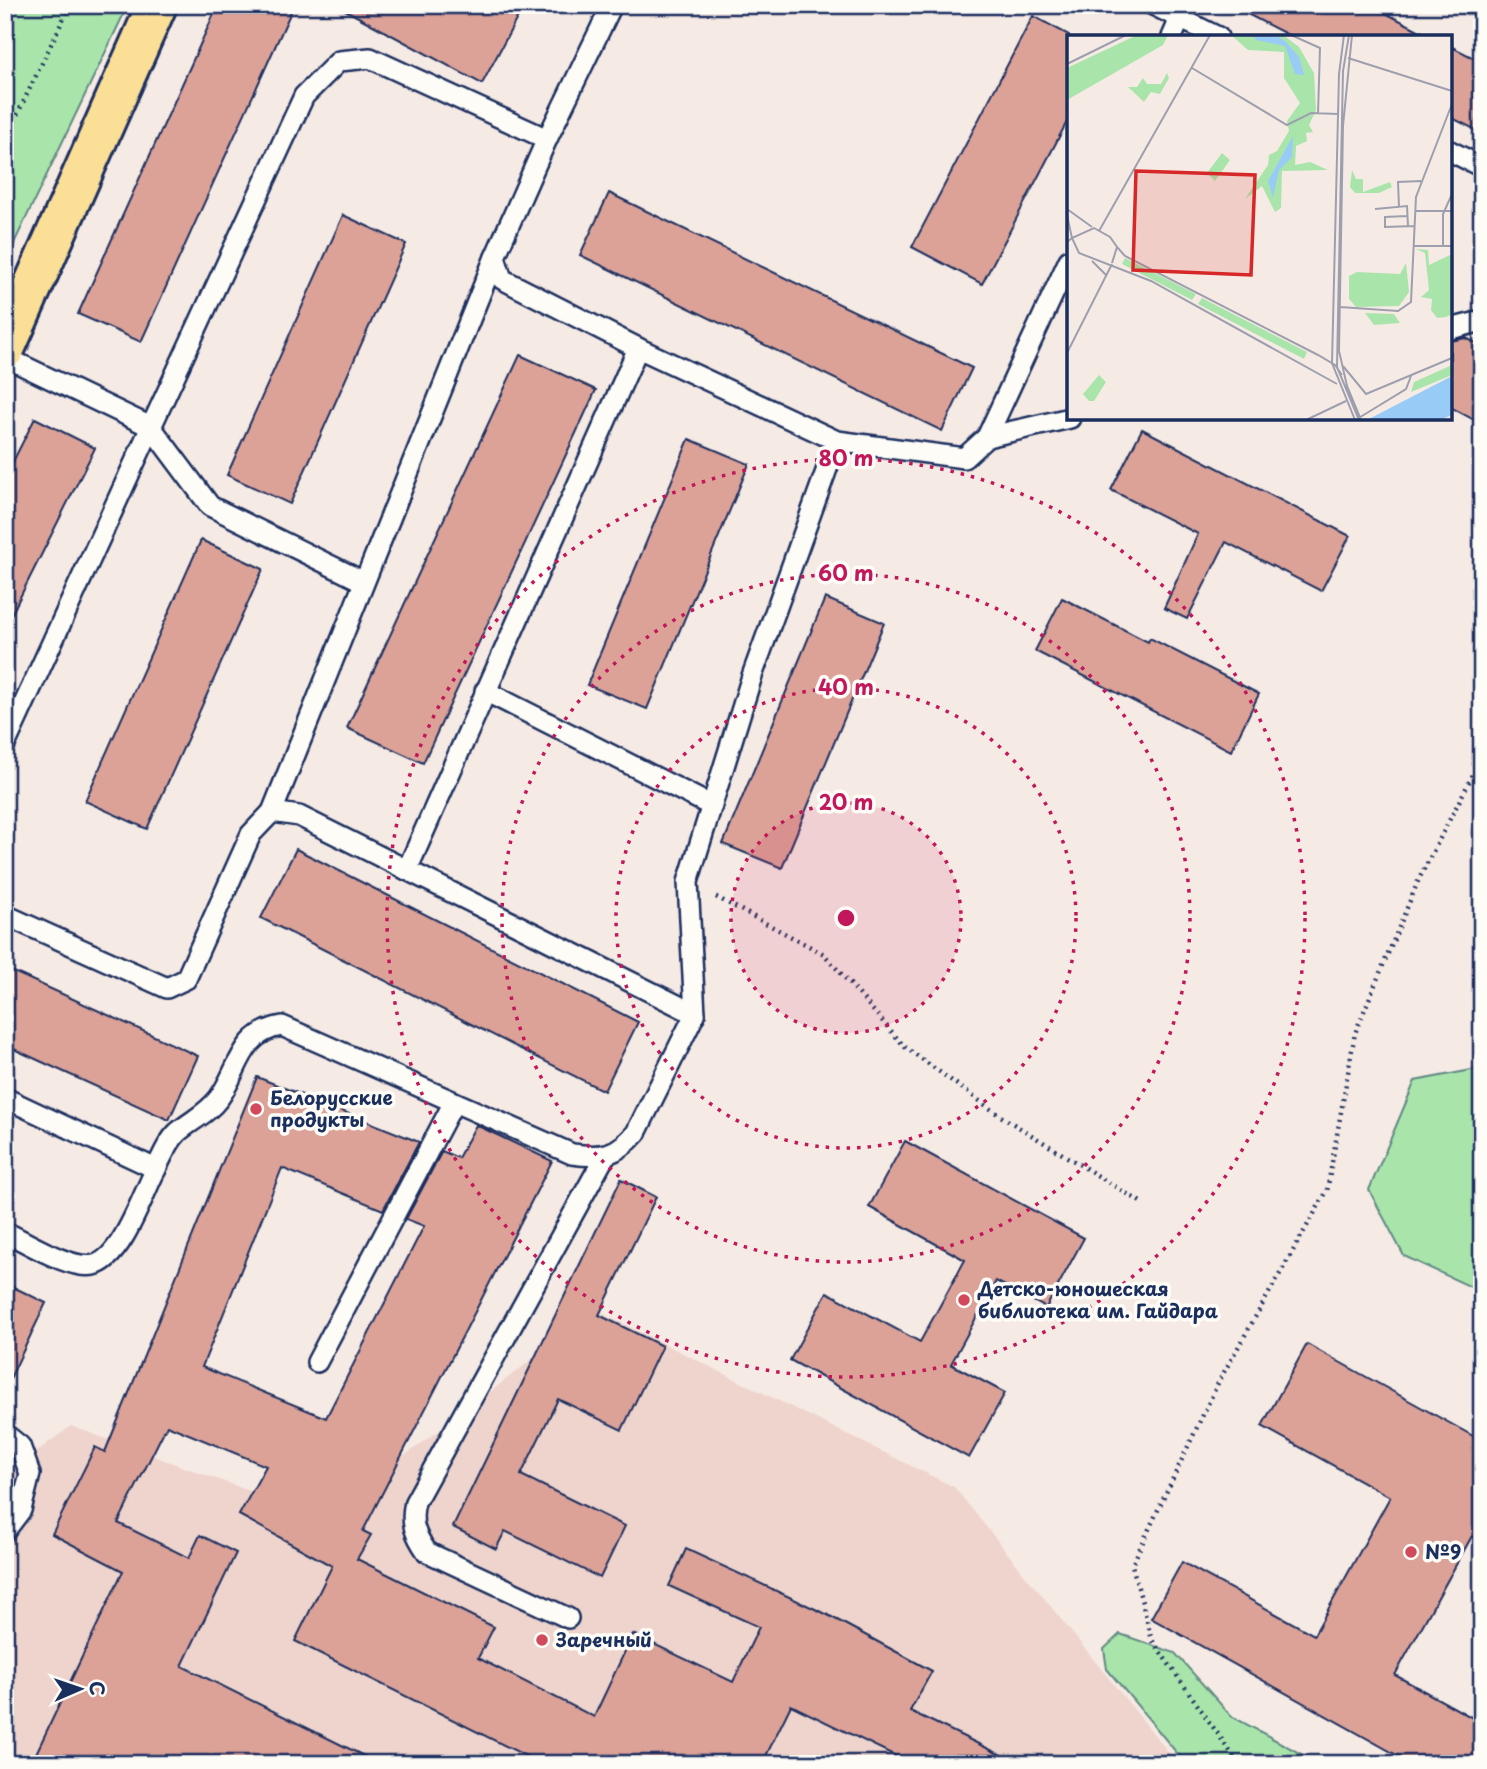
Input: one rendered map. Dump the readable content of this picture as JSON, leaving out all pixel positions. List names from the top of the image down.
{
  "places": [
    "Белорусские продукты",
    "Детско-юношеская библиотека им. Гайдара",
    "№9",
    "Заречный"
  ],
  "north": "right",
  "rings": [
    "80 m",
    "60 m",
    "40 m",
    "20 m"
  ]
}
